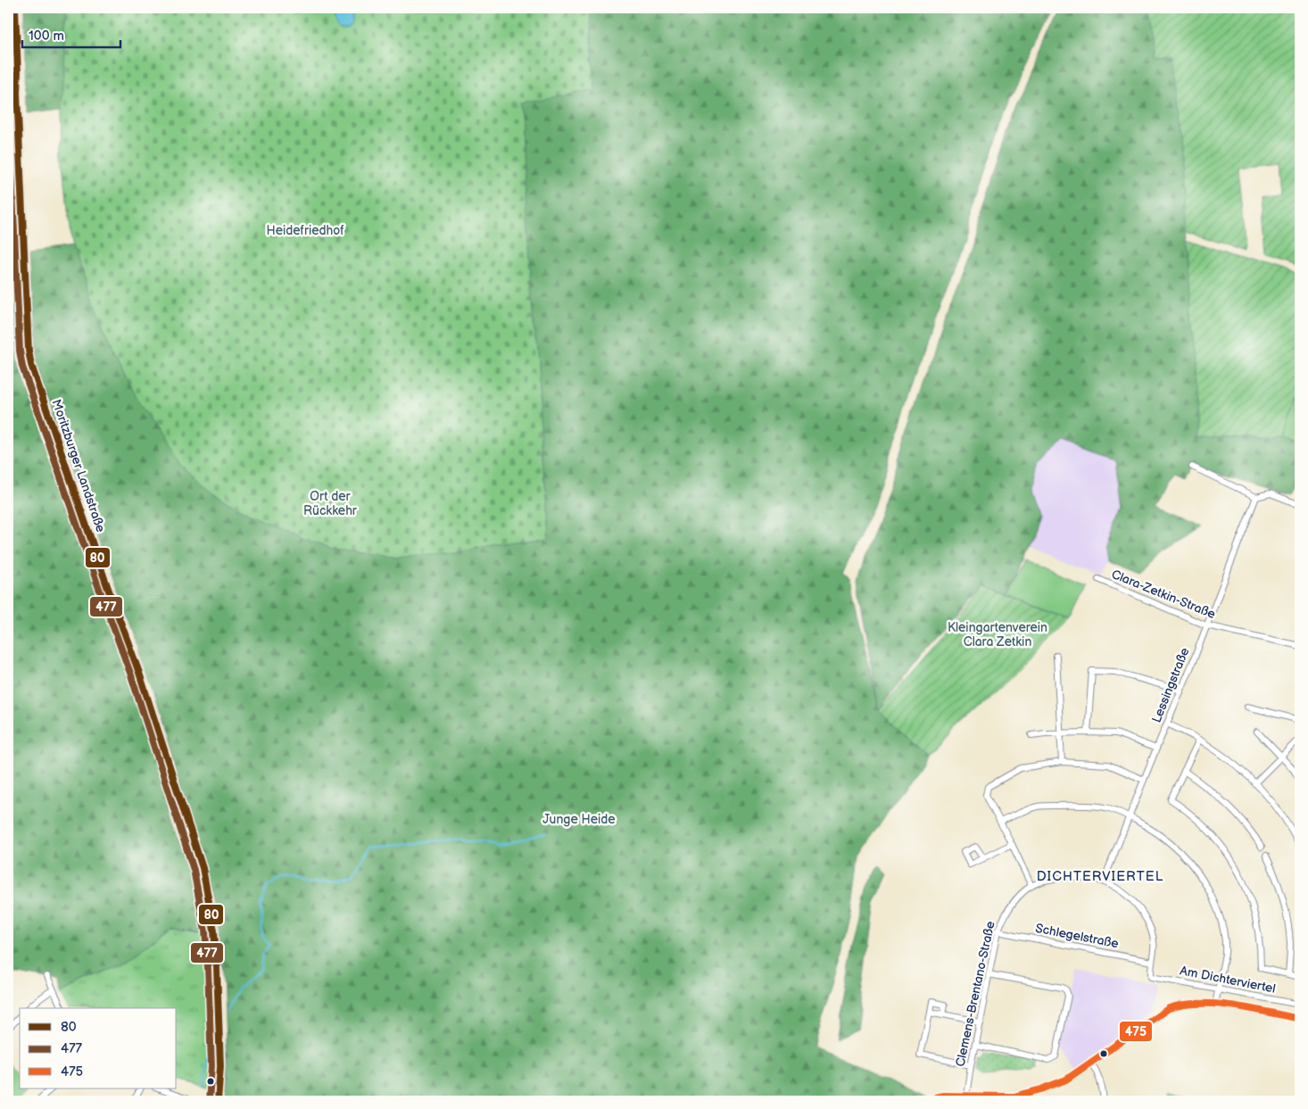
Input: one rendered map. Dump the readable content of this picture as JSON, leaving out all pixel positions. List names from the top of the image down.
{
  "streets": {
    "main road": ["Moritzburger Landstraße"],
    "street": [
      "Clara-Zetkin-Straße",
      "Lessingstraße",
      "Schlegelstraße",
      "Am Dichterviertel",
      "Clemens-Brentano-Straße"
    ]
  },
  "crossings": [
    ["Clara-Zetkin-Straße", "Lessingstraße"],
    ["Lessingstraße", "Clemens-Brentano-Straße"],
    ["Schlegelstraße", "Clemens-Brentano-Straße"],
    ["Am Dichterviertel", "Clemens-Brentano-Straße"]
  ],
  "districts": ["DICHTERVIERTEL"],
  "parks": [
    "Heidefriedhof",
    "Ort der Rückkehr",
    "Kleingartenverein Clara Zetkin",
    "Junge Heide"
  ],
  "lines": ["transit line 80", "transit line 477", "transit line 475"],
  "legend": ["80", "477", "475"],
  "scale_bar": "100 m"
}
